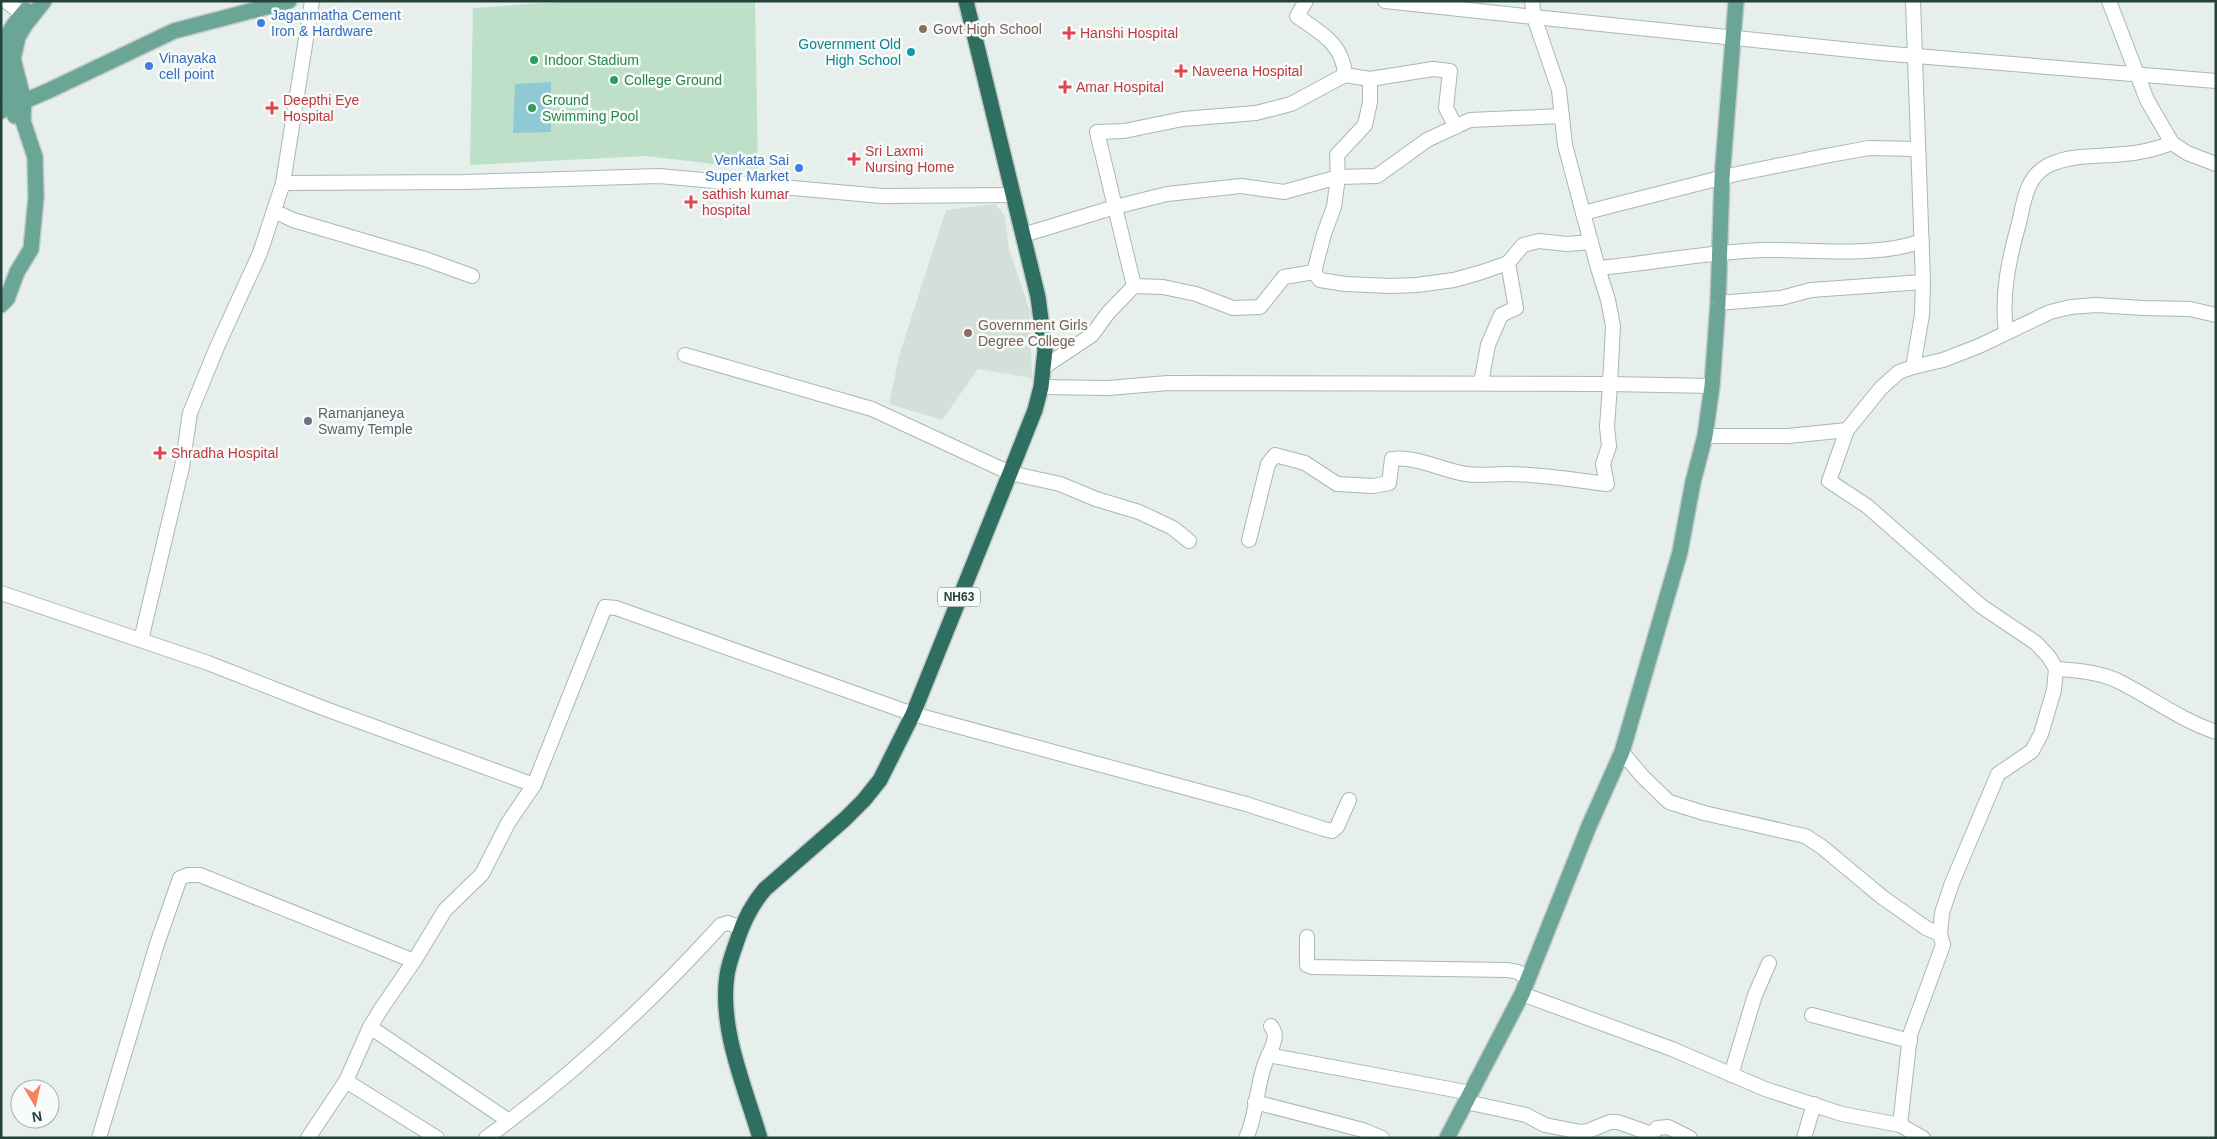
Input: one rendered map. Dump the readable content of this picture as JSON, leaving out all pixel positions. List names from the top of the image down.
{
  "streets": {
    "highway": ["NH63"]
  },
  "places": {
    "other": [
      "Jaganmatha Cement Iron & Hardware",
      "Govt High School",
      "Government Old High School",
      "Indoor Stadium",
      "Vinayaka cell point",
      "College Ground",
      "Ground Swimming Pool",
      "Venkata Sai Super Market",
      "Government Girls Degree College",
      "Ramanjaneya Swamy Temple"
    ],
    "health": [
      "Hanshi Hospital",
      "Naveena Hospital",
      "Amar Hospital",
      "Deepthi Eye Hospital",
      "Sri Laxmi Nursing Home",
      "sathish kumar hospital",
      "Shradha Hospital"
    ]
  },
  "north": "bottom"
}
